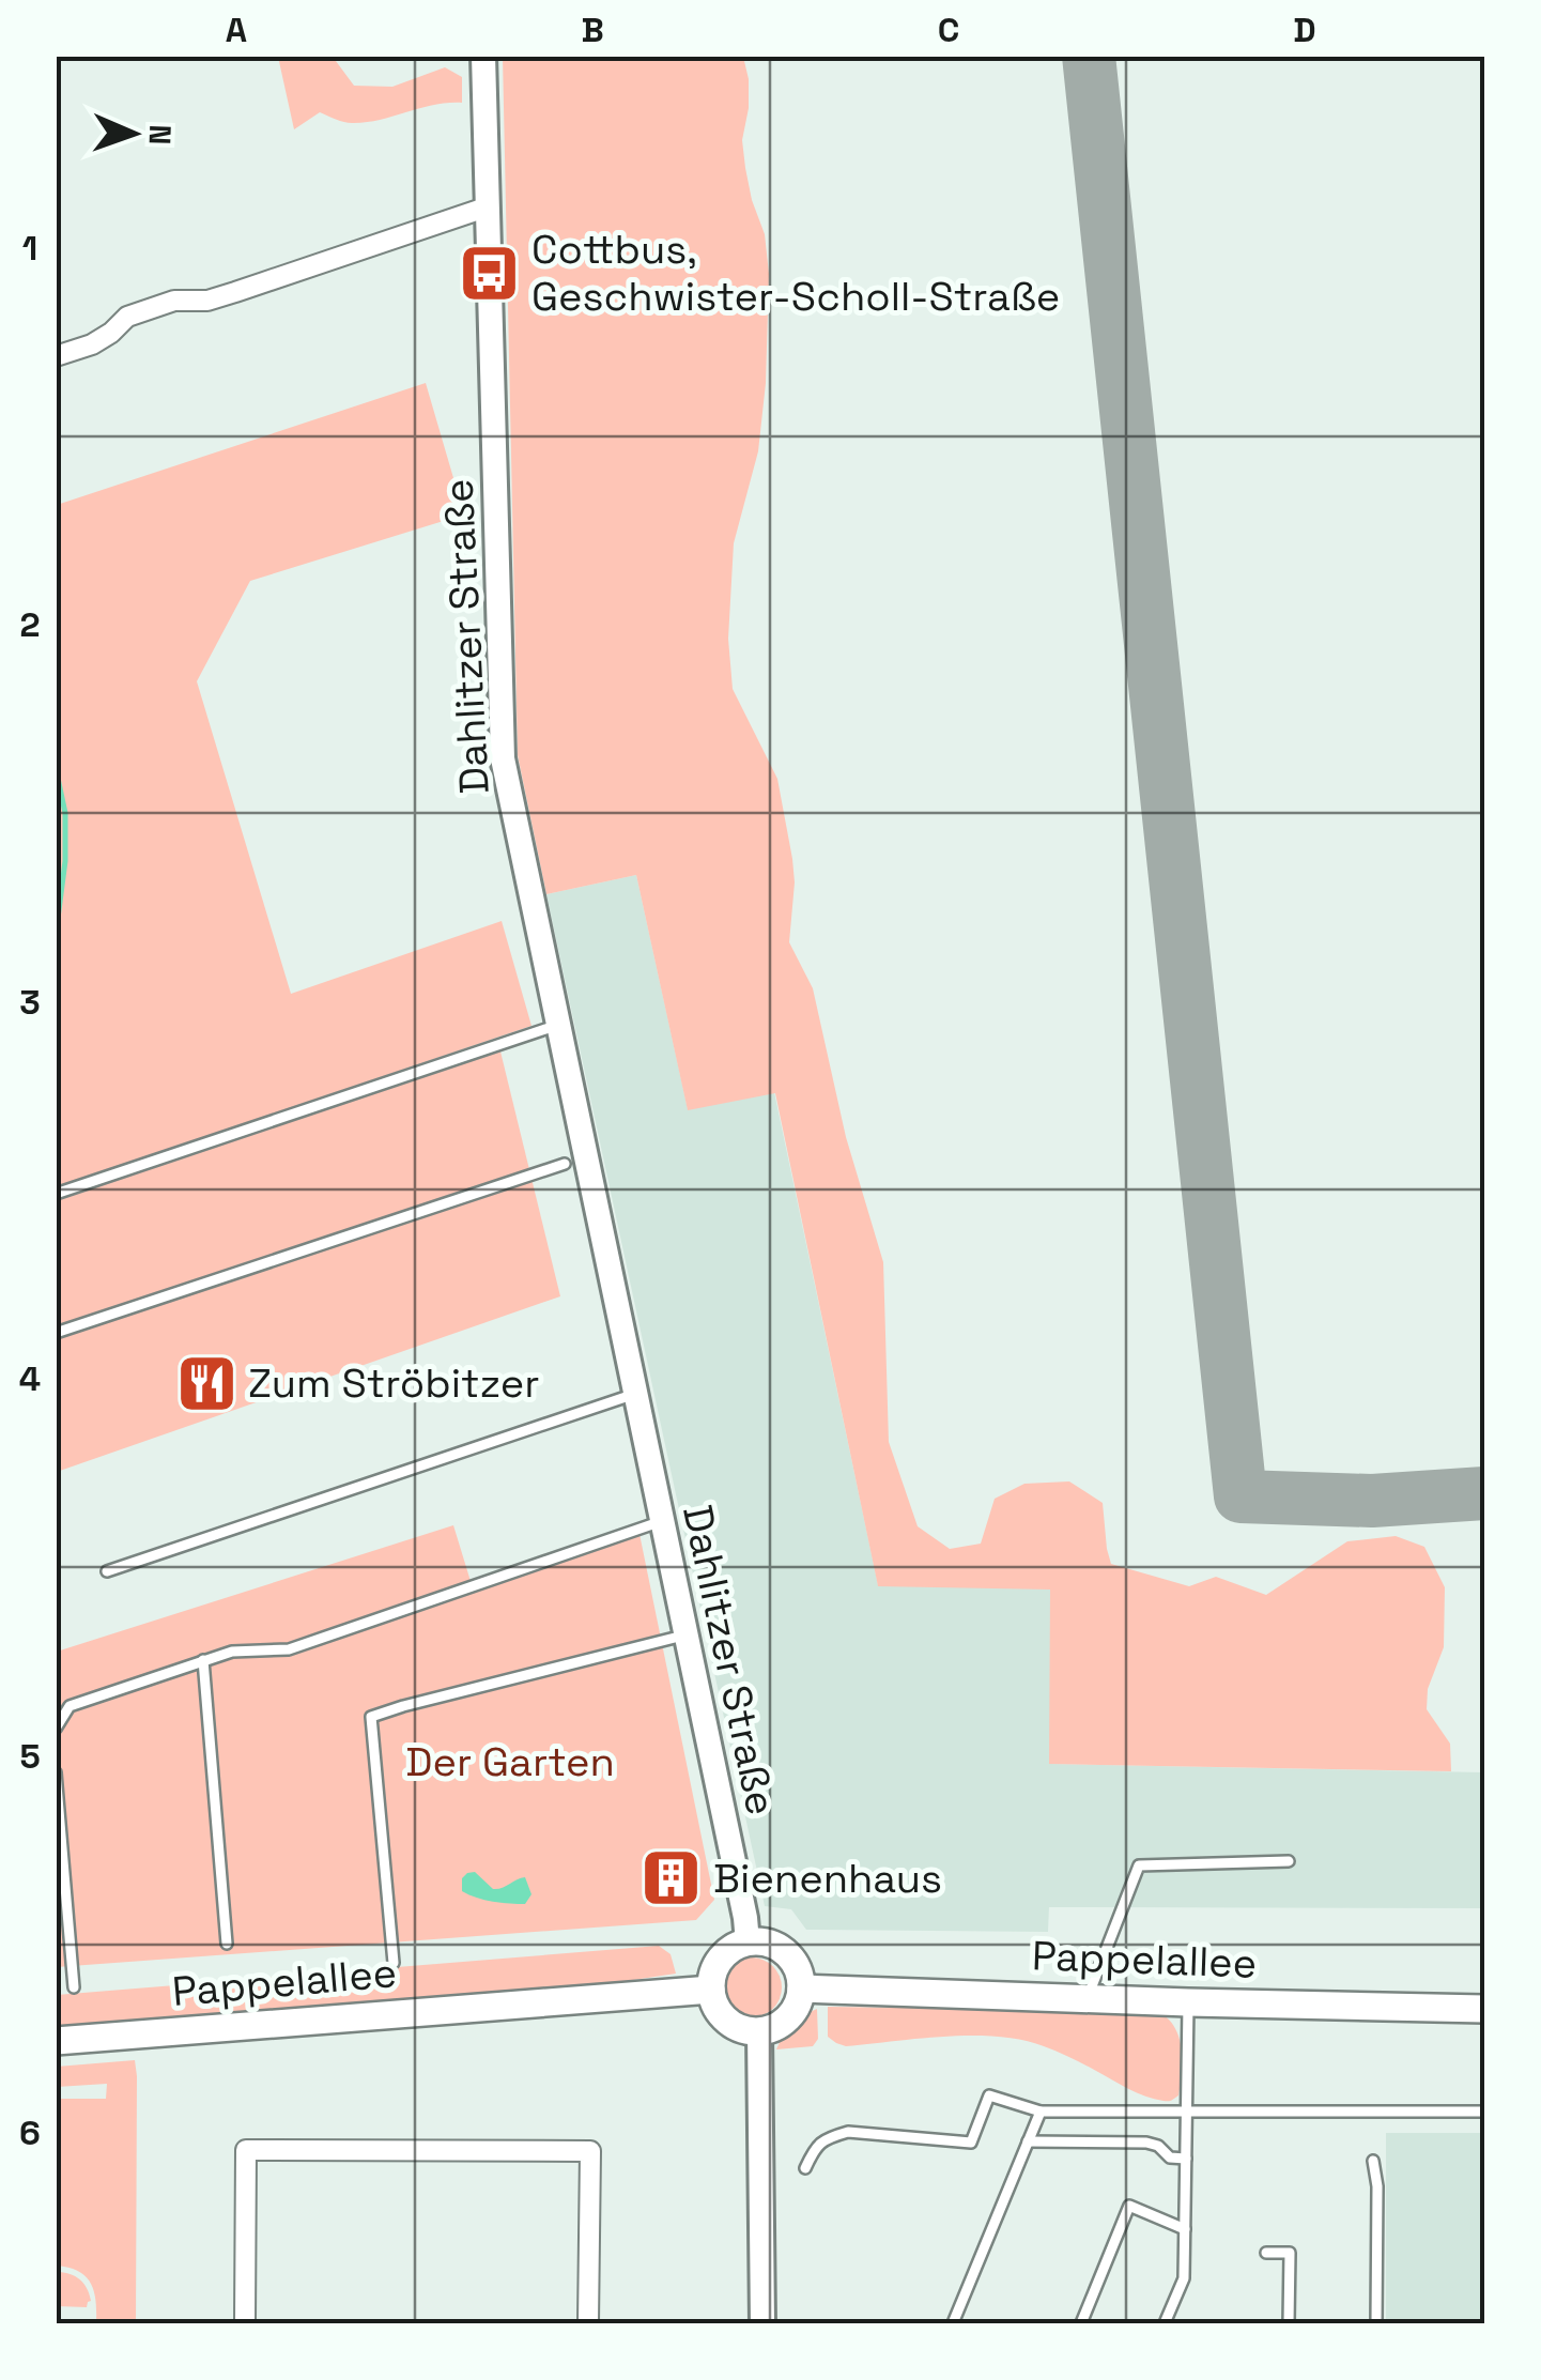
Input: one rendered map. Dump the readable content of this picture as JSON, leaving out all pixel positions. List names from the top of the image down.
{
  "streets": {
    "main road": ["Pappelallee"],
    "street": ["Dahlitzer Straße"]
  },
  "crossings": [
    ["Dahlitzer Straße", "Pappelallee"]
  ],
  "parks": ["Der Garten"],
  "places": {
    "bus stop": ["Cottbus, Geschwister-Scholl-Straße"],
    "restaurant": ["Zum Ströbitzer"],
    "building": ["Bienenhaus"]
  },
  "north": "right",
  "grid": {
    "columns": [
      "A",
      "B",
      "C",
      "D"
    ],
    "rows": [
      "1",
      "2",
      "3",
      "4",
      "5",
      "6"
    ]
  }
}
